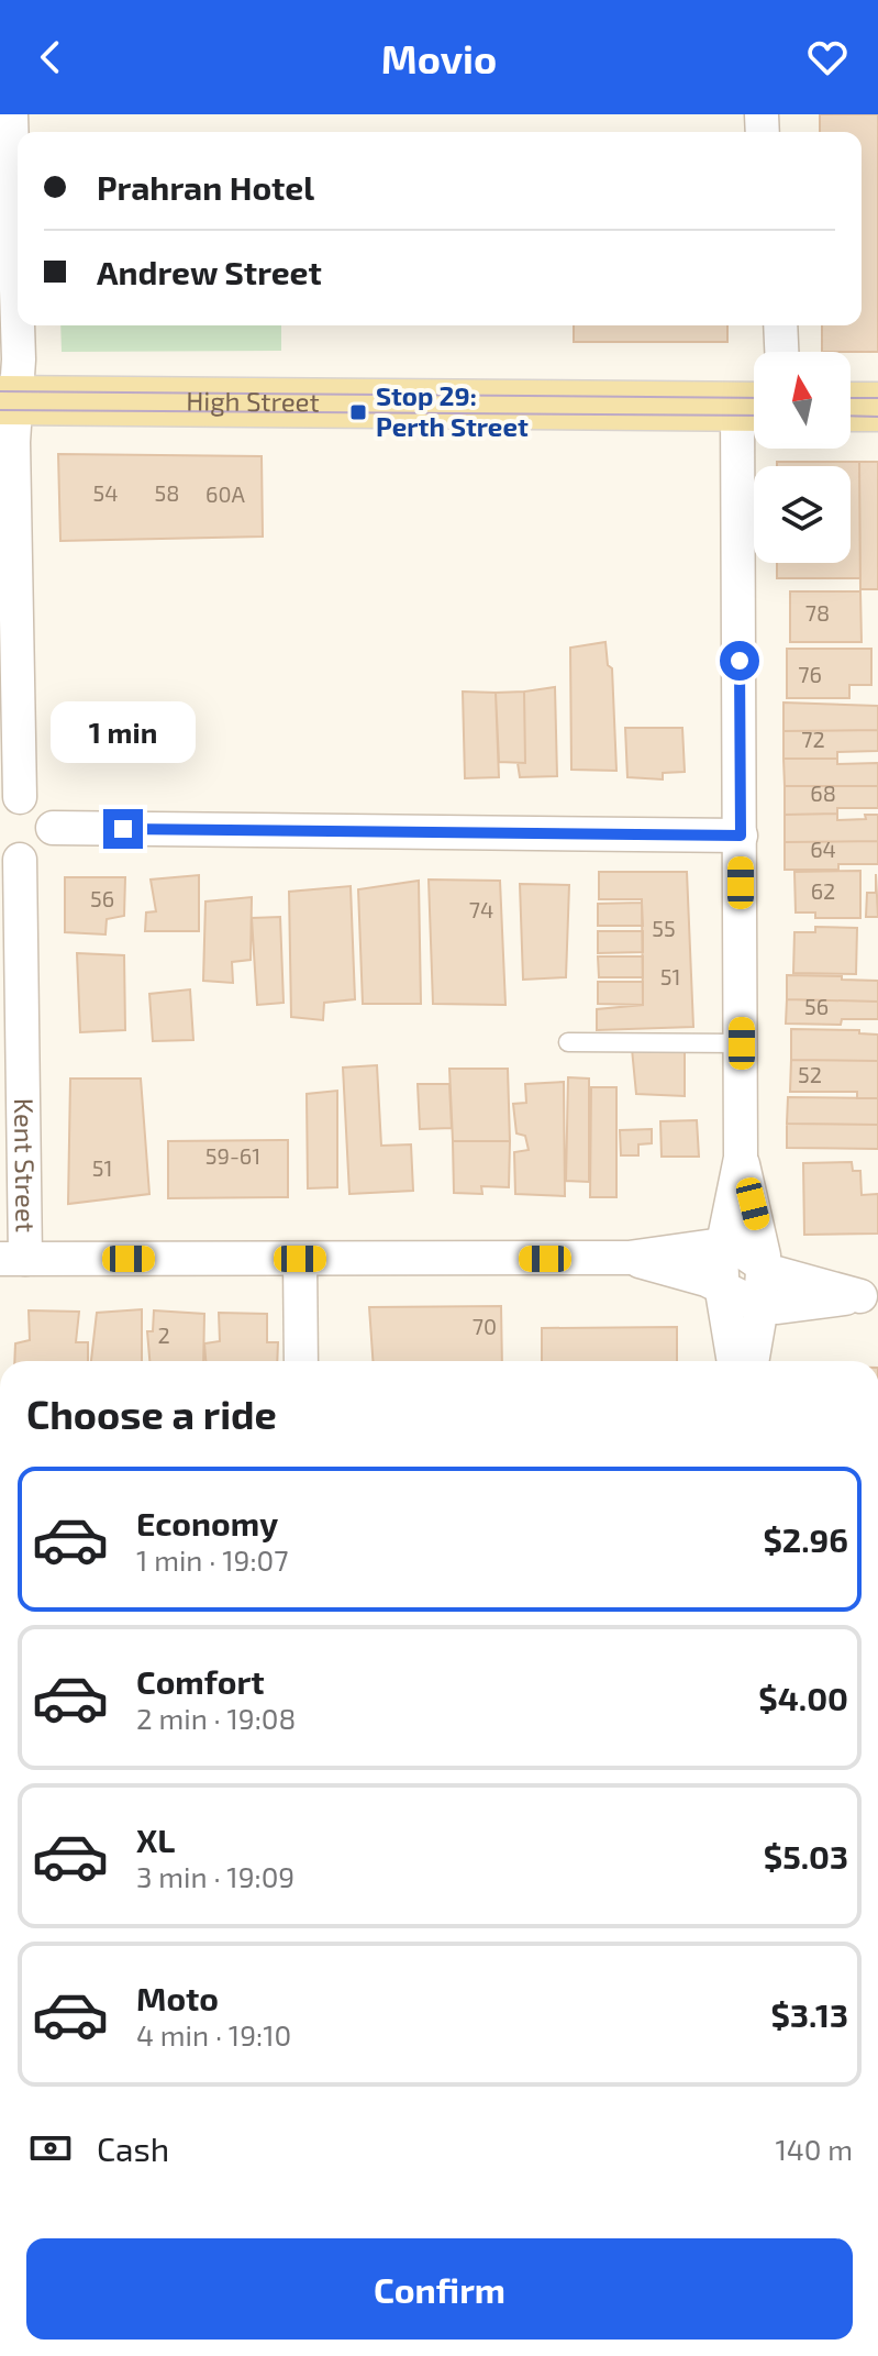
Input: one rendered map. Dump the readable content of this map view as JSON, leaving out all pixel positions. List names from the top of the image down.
{
  "streets": {
    "main road": ["High Street"],
    "street": ["Kent Street"]
  },
  "places": {
    "transit": ["Stop 29: Perth Street"]
  },
  "house_numbers": [
    "54",
    "58",
    "60A",
    "78",
    "76",
    "72",
    "68",
    "64",
    "62",
    "56",
    "74",
    "55",
    "51",
    "56",
    "52",
    "59-61",
    "51",
    "70",
    "2"
  ],
  "north": "top",
  "page": {
    "header": "Movio",
    "banner": ["Prahran Hotel", "Andrew Street"],
    "bubble": "1 min",
    "heading": "Choose a ride",
    "list": [
      {
        "name": "Economy",
        "note": "1 min · 19:07",
        "value": "$2.96"
      },
      {
        "name": "Comfort",
        "note": "2 min · 19:08",
        "value": "$4.00"
      },
      {
        "name": "XL",
        "note": "3 min · 19:09",
        "value": "$5.03"
      },
      {
        "name": "Moto",
        "note": "4 min · 19:10",
        "value": "$3.13"
      }
    ],
    "pay": ["Cash", "140 m"],
    "buttons": "Confirm"
  }
}
